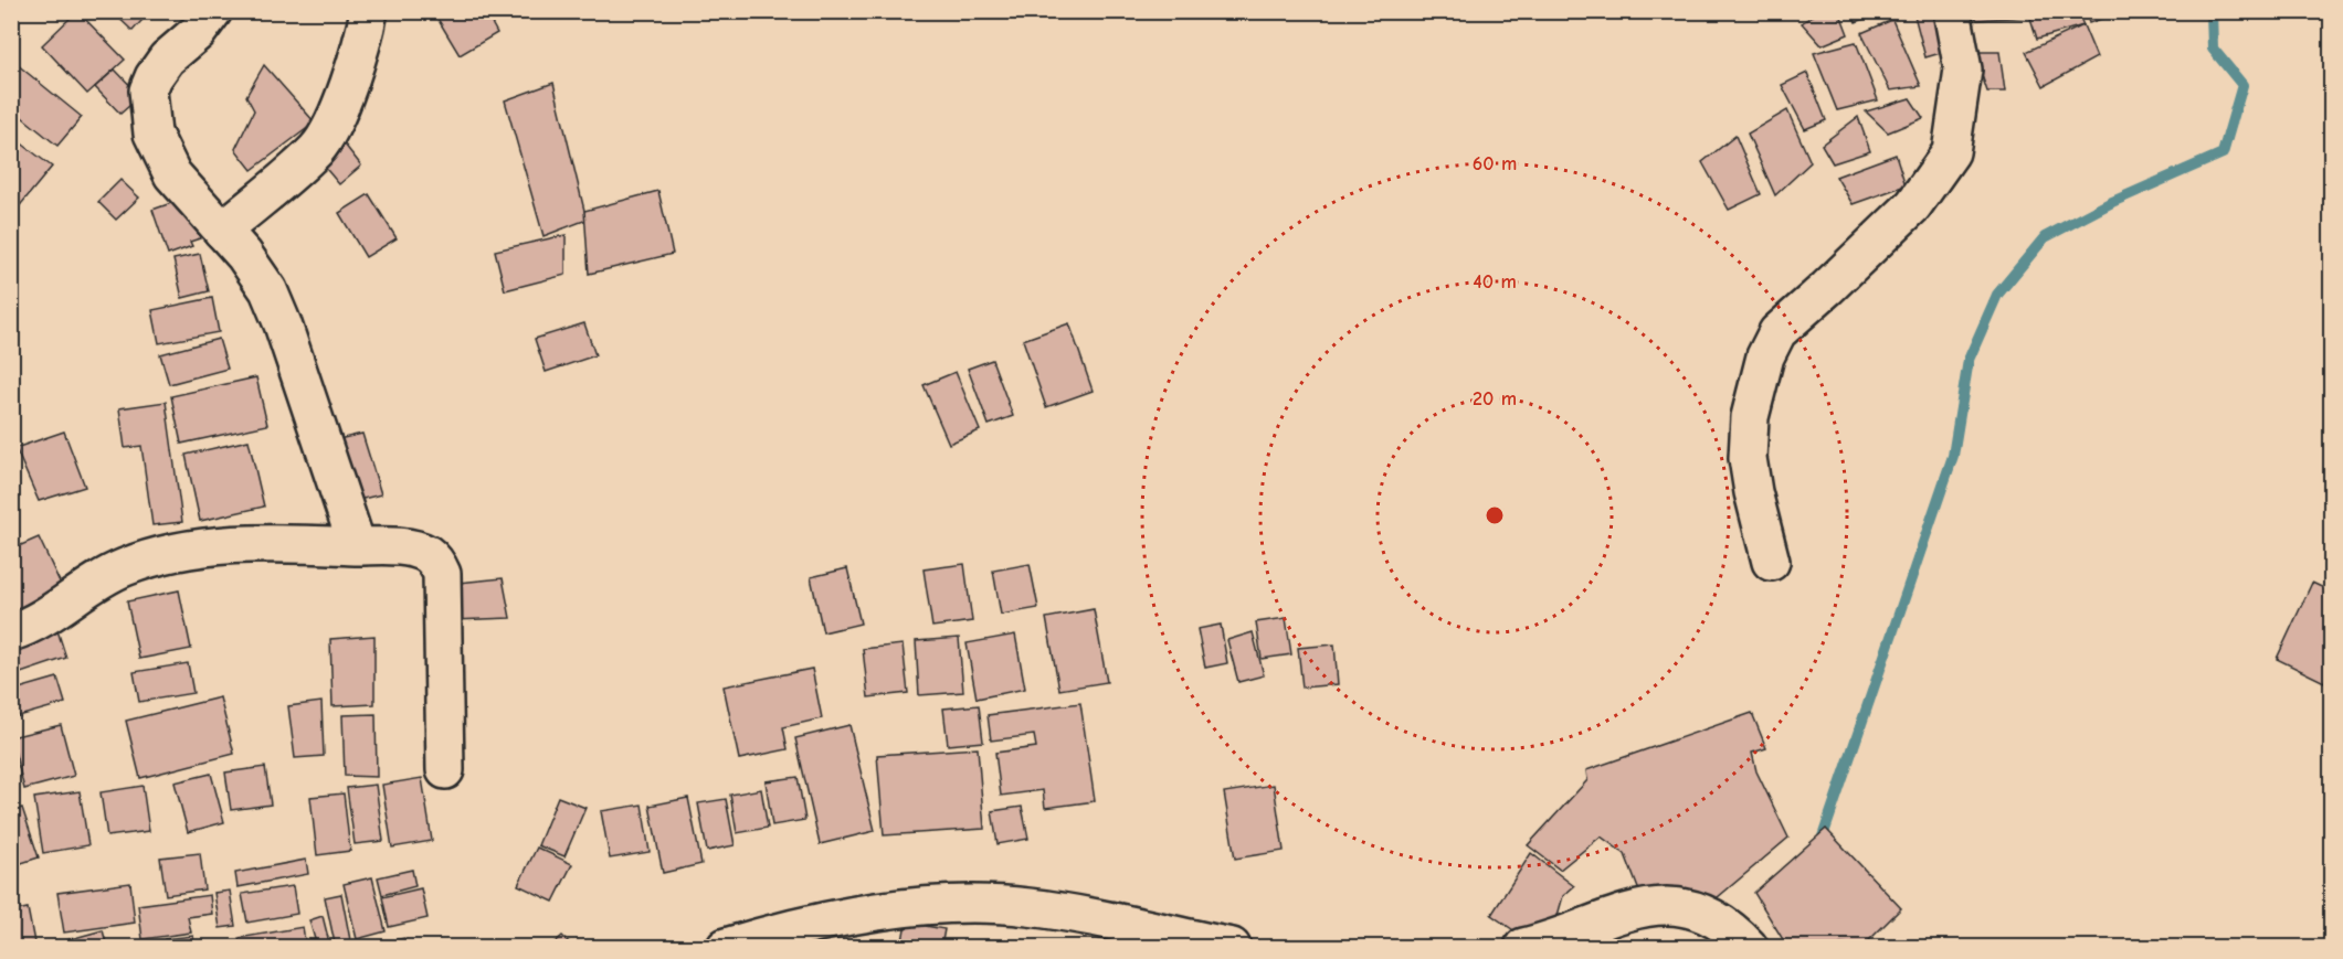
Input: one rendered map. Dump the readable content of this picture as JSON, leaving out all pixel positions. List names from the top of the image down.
{
  "rings": ["60 m", "40 m", "20 m"]
}
